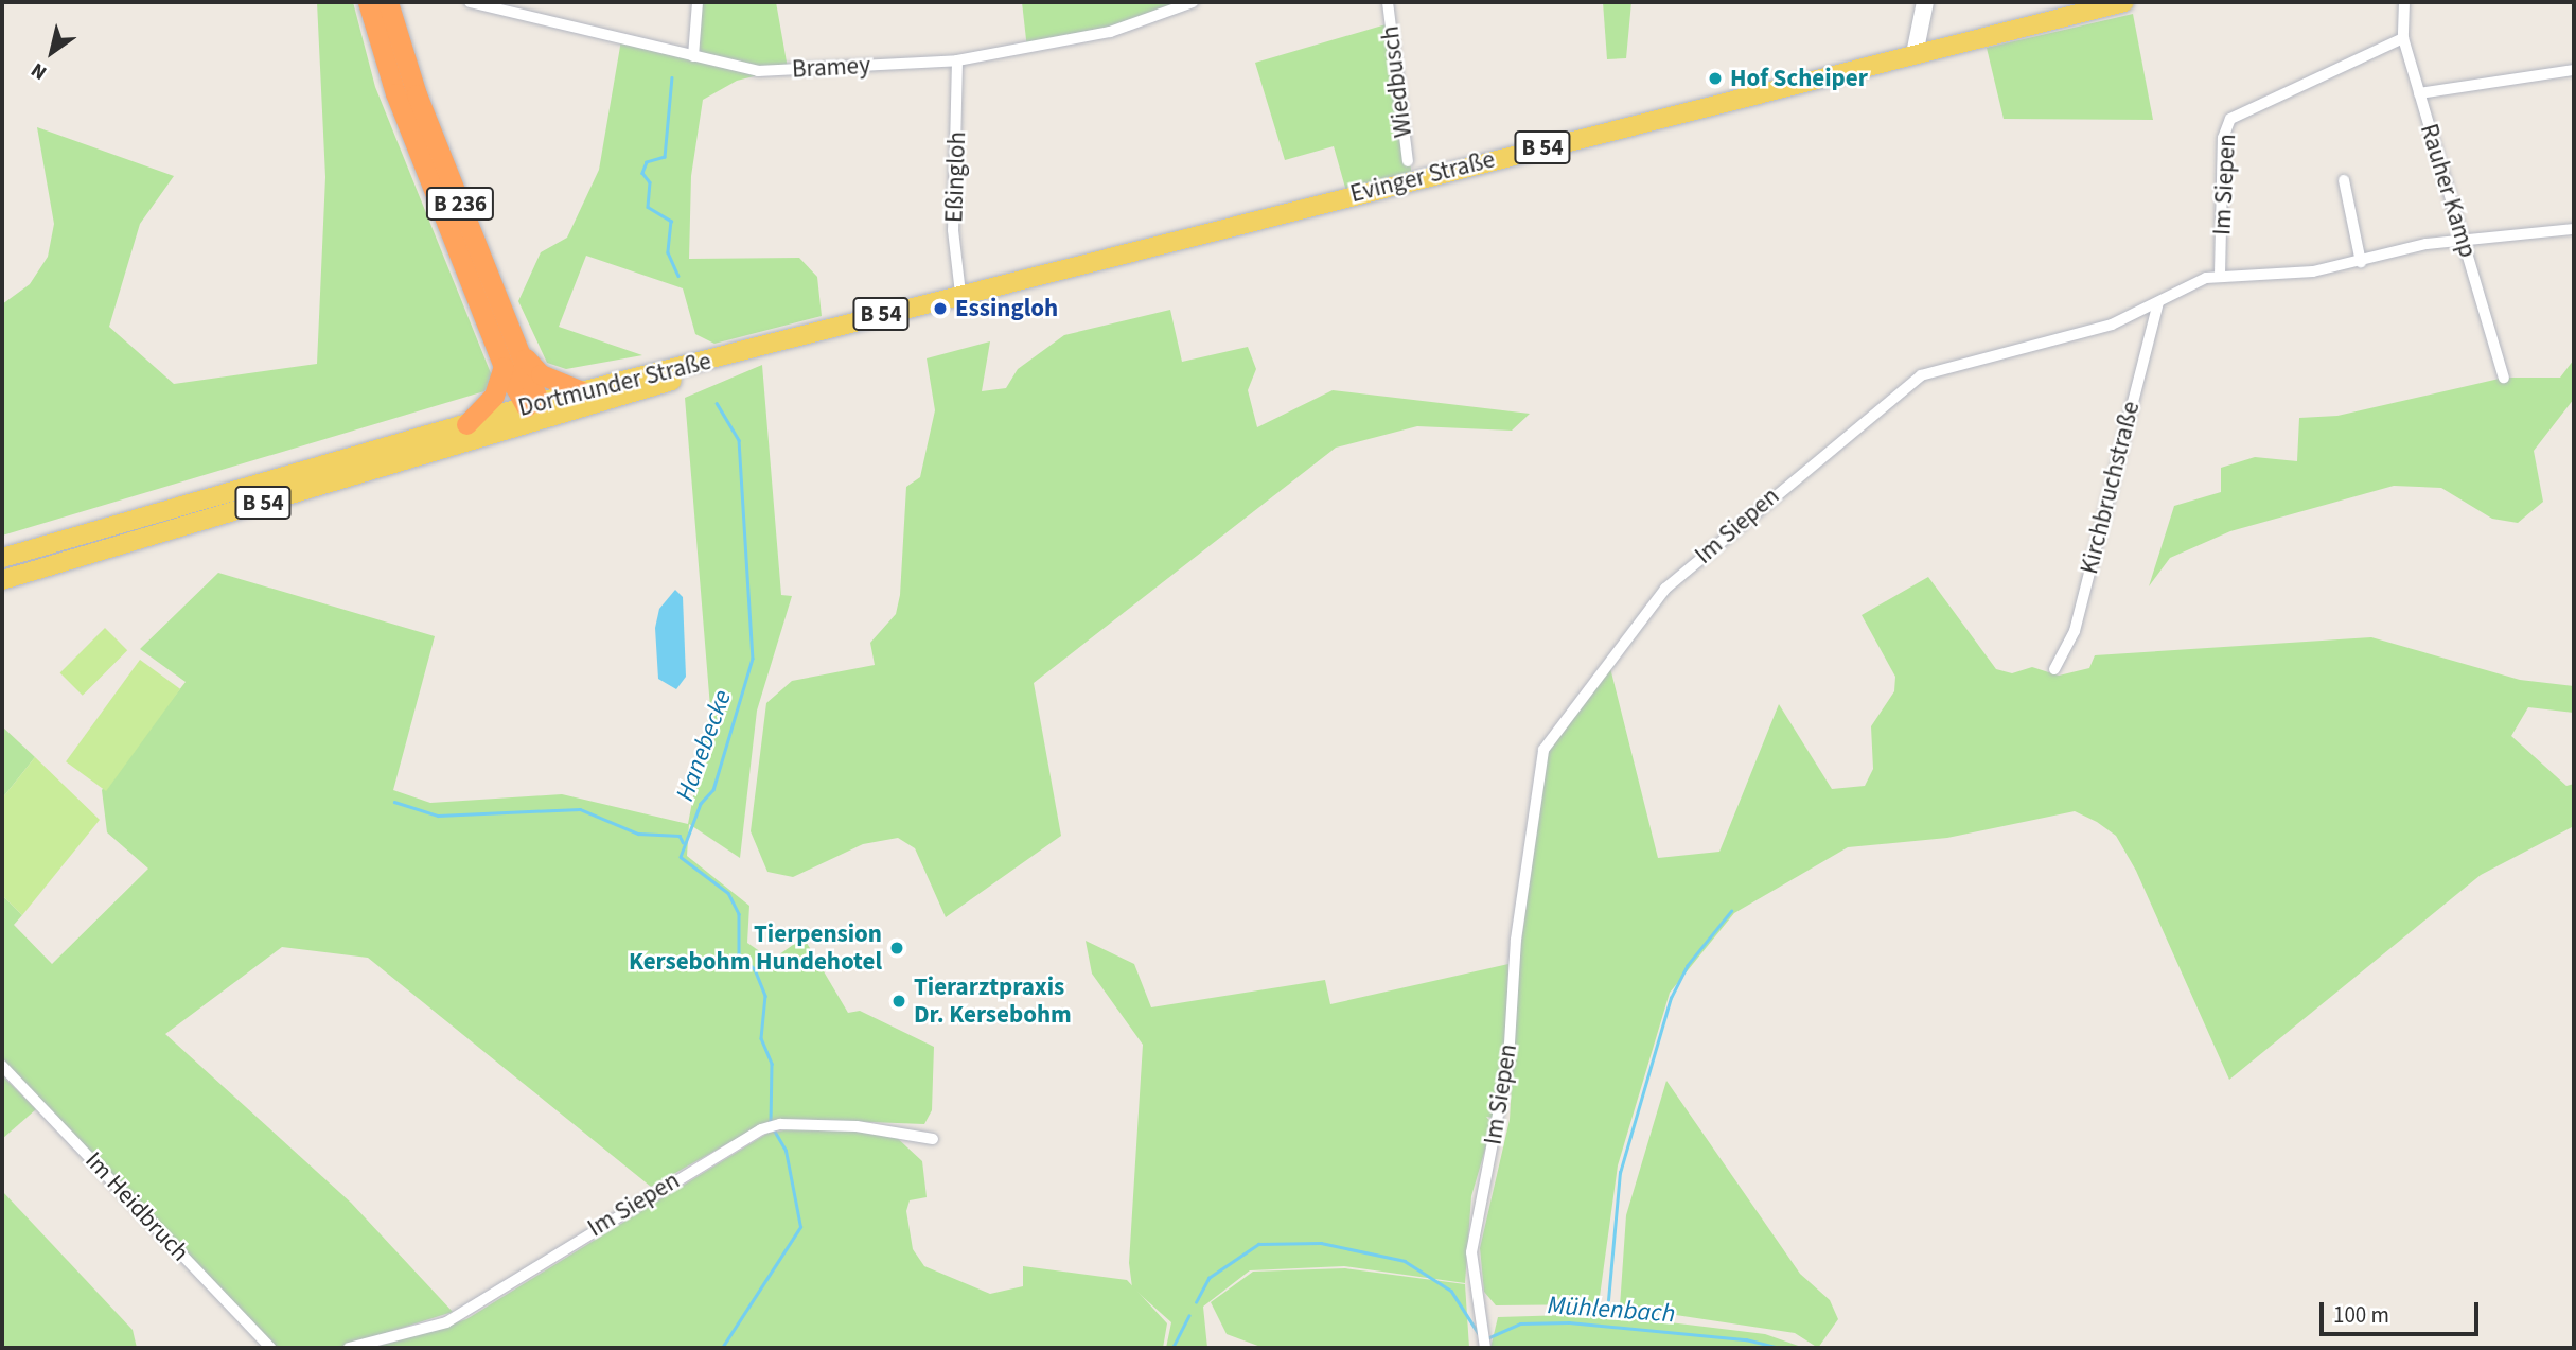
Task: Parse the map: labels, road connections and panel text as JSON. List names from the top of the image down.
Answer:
{
  "streets": {
    "highway": ["B 236"],
    "main road": ["B 54", "Evinger Straße", "Dortmunder Straße"],
    "street": [
      "Bramey",
      "Wiedbusch",
      "Eßingloh",
      "Im Siepen",
      "Rauher Kamp",
      "Kirchbruchstraße",
      "Im Heidbruch"
    ]
  },
  "crossings": [
    ["Bramey", "Eßingloh"],
    ["Eßingloh", "Evinger Straße"],
    ["Evinger Straße", "Dortmunder Straße"],
    ["Im Siepen", "Rauher Kamp"],
    ["Im Siepen", "Kirchbruchstraße"],
    ["B 236", "Dortmunder Straße"]
  ],
  "water": ["Hanebecke", "Mühlenbach"],
  "places": [
    "Hof Scheiper",
    "Essingloh",
    "Tierpension Kersebohm Hundehotel",
    "Tierarztpraxis Dr. Kersebohm"
  ],
  "scale_bar": "100 m",
  "north": "bottom left"
}
